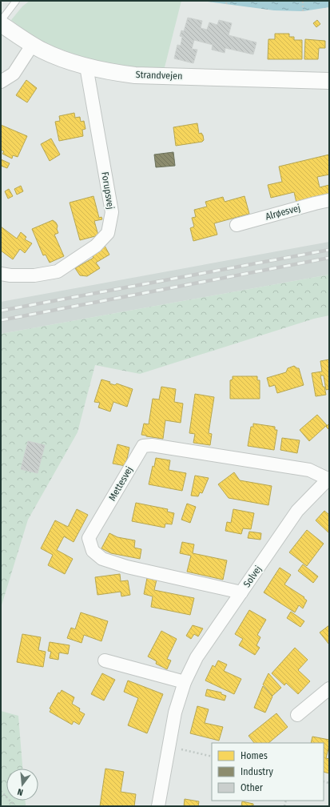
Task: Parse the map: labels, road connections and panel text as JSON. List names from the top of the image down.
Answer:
{
  "streets": {
    "street": [
      "Strandvejen",
      "Forupsvej",
      "Alrøesvej",
      "Mettesvej",
      "Solvej"
    ]
  },
  "crossings": [
    ["Strandvejen", "Forupsvej"],
    ["Mettesvej", "Solvej"]
  ],
  "legend": ["Homes", "Industry", "Other"],
  "north": "bottom"
}
